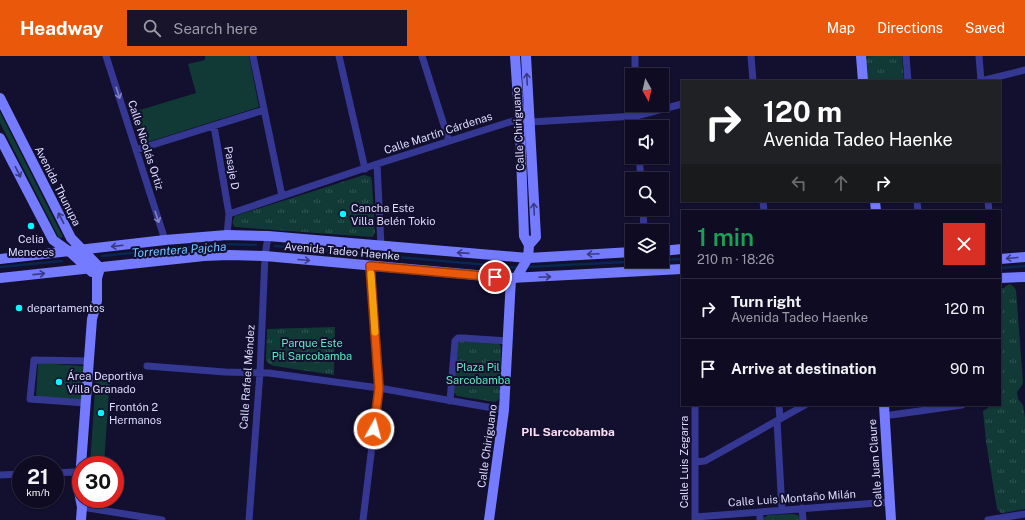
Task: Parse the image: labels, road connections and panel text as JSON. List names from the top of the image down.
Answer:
{
  "streets": {
    "main road": [
      "Calle Chiriguano",
      "Avenida Thunupa",
      "Avenida Tadeo Haenke",
      "Calle Juan Claure"
    ],
    "street": [
      "Calle Martín Cárdenas",
      "Calle Nicolás Ortiz",
      "Pasaje D",
      "Calle Rafael Méndez",
      "Calle Luis Zegarra",
      "Calle Luis Montaño Milán"
    ]
  },
  "crossings": [
    ["Calle Chiriguano", "Calle Martín Cárdenas"],
    ["Calle Chiriguano", "Avenida Tadeo Haenke"],
    ["Calle Martín Cárdenas", "Pasaje D"],
    ["Calle Nicolás Ortiz", "Avenida Tadeo Haenke"],
    ["Avenida Thunupa", "Avenida Tadeo Haenke"],
    ["Avenida Tadeo Haenke", "Calle Rafael Méndez"],
    ["Calle Luis Zegarra", "Calle Luis Montaño Milán"],
    ["Calle Juan Claure", "Calle Luis Montaño Milán"]
  ],
  "one_way": ["Calle Nicolás Ortiz"],
  "districts": ["PIL Sarcobamba"],
  "water": ["Torrentera Pajcha"],
  "parks": ["Parque Este Pil Sarcobamba", "Plaza Pil Sarcobamba"],
  "places": [
    "Cancha Este Villa Belén Tokio",
    "Celia Meneces",
    "departamentos",
    "Área Deportiva Villa Granado",
    "Frontón 2 Hermanos"
  ],
  "north": "bottom",
  "page": {
    "header": "Headway",
    "search": "Search here",
    "nav": ["Map", "Directions", "Saved"],
    "turn": ["120 m", "Avenida Tadeo Haenke"],
    "heading": ["1 min", "210 m · 18:26"],
    "list": [
      {
        "name": "Turn right",
        "note": "Avenida Tadeo Haenke",
        "value": "120 m"
      },
      {
        "name": "Arrive at destination",
        "value": "90 m"
      }
    ],
    "speed": "21 km/h",
    "limit": "30"
  }
}
